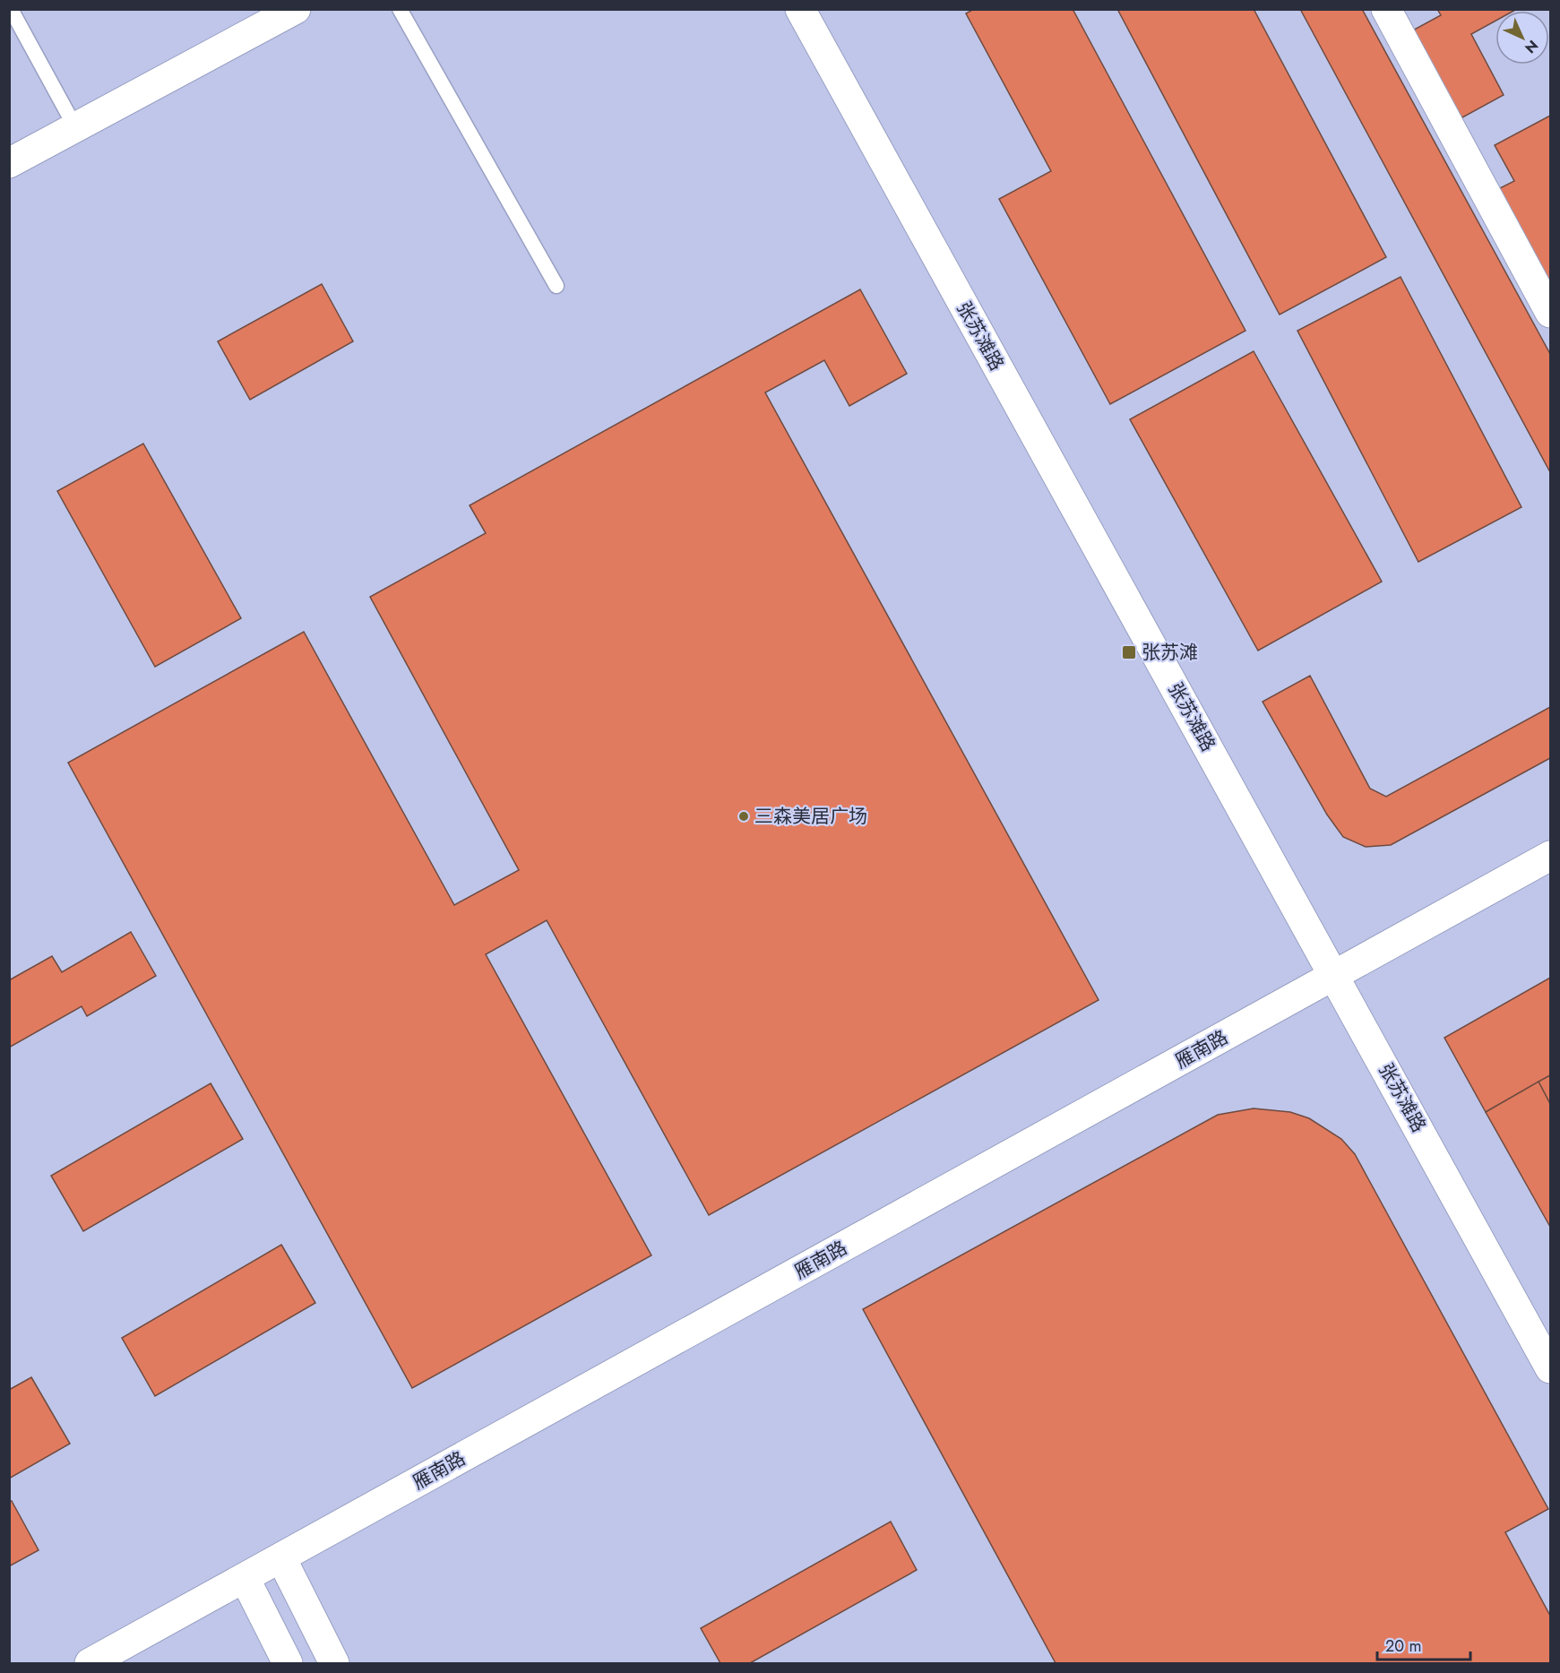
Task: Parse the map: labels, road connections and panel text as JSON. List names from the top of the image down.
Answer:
{
  "streets": {
    "main road": ["张苏滩路", "雁南路"]
  },
  "crossings": [
    ["张苏滩路", "雁南路"]
  ],
  "places": {
    "transit": ["张苏滩"],
    "other": ["三森美居广场"]
  },
  "scale_bar": "20 m",
  "north": "bottom right"
}
